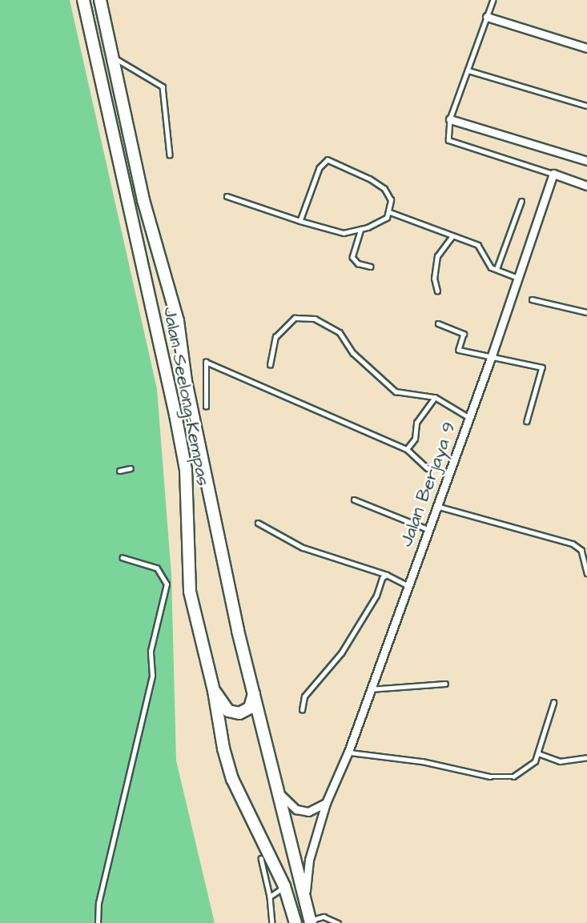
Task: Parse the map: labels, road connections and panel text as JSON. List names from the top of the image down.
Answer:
{
  "streets": {
    "main road": ["Jalan Seelong–Kempas"],
    "street": ["Jalan Berjaya 9"]
  },
  "crossings": [
    ["Jalan Seelong–Kempas", "Jalan Berjaya 9"]
  ]
}
